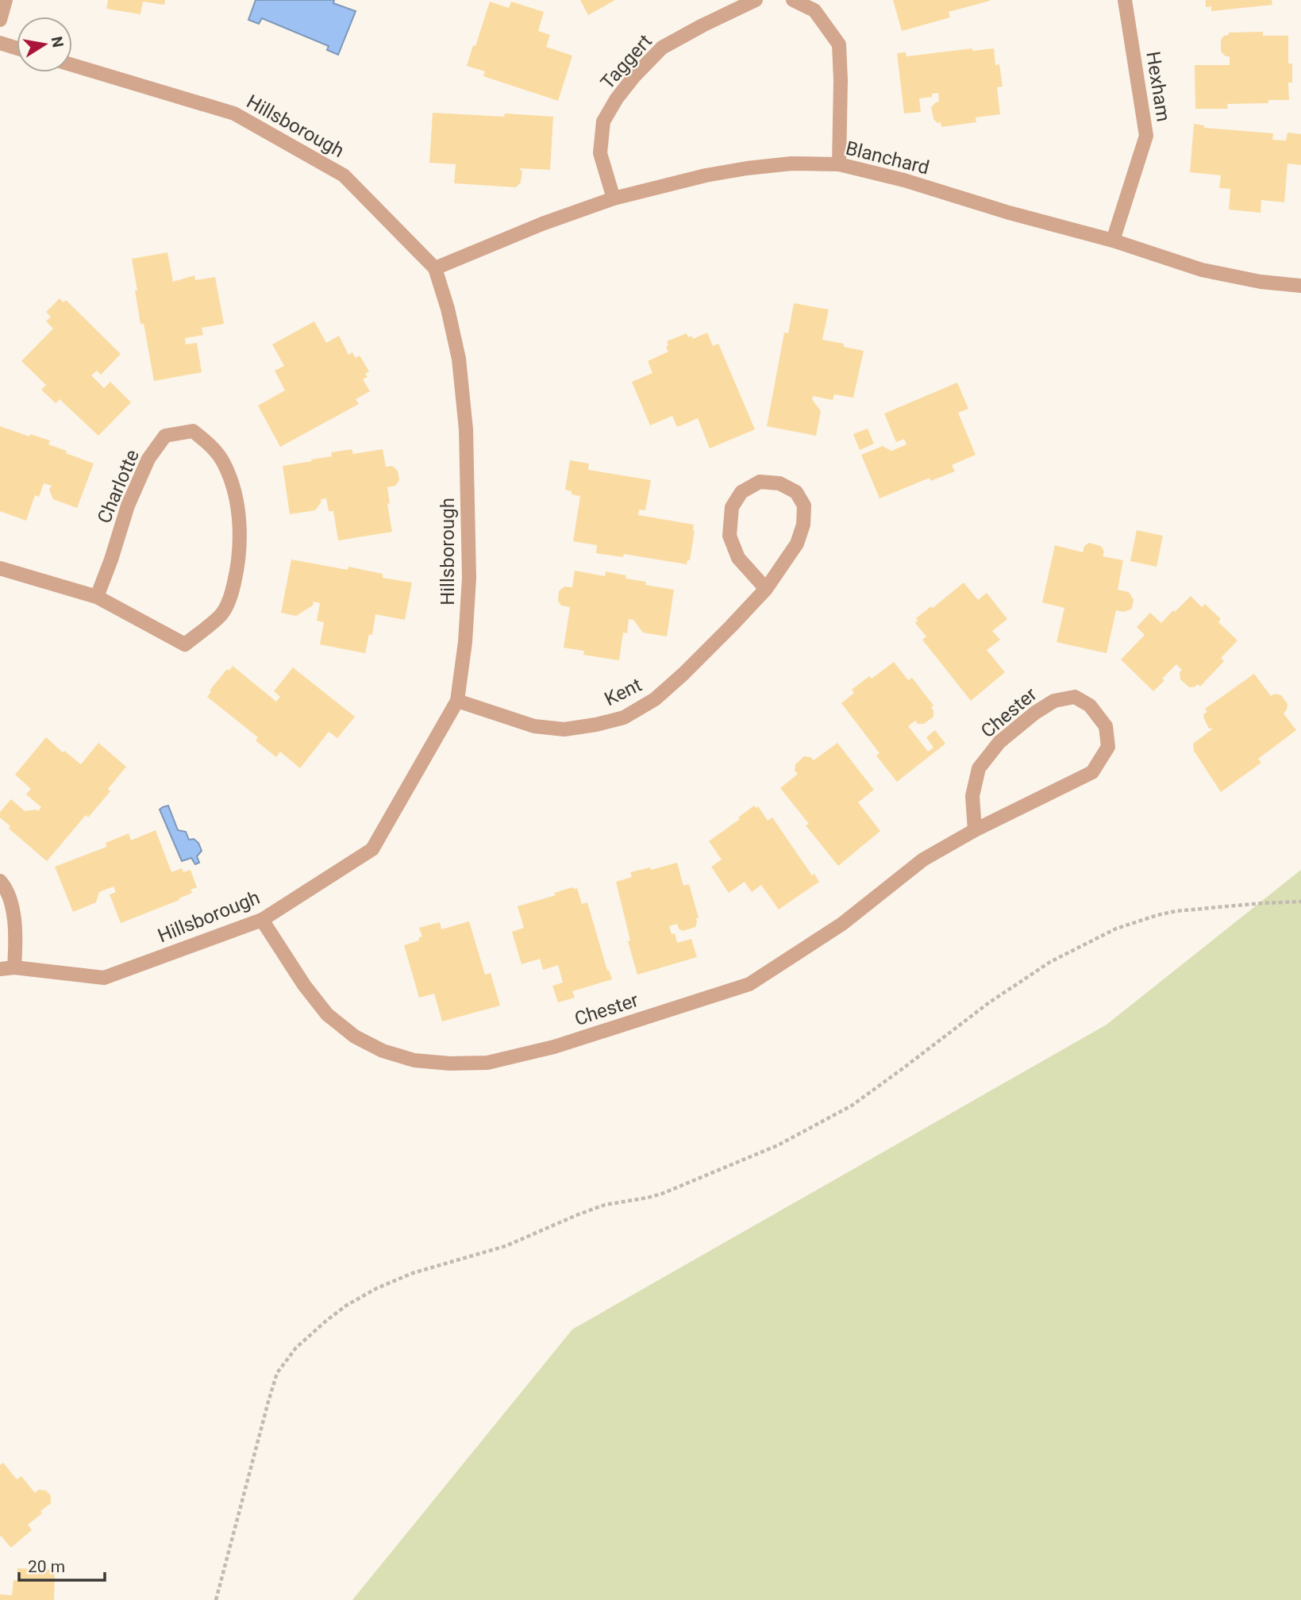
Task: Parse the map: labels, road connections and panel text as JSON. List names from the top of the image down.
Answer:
{
  "streets": {
    "street": [
      "Taggert",
      "Hexham",
      "Hillsborough",
      "Blanchard",
      "Charlotte",
      "Kent",
      "Chester"
    ]
  },
  "crossings": [
    ["Taggert", "Blanchard"],
    ["Hexham", "Blanchard"],
    ["Hillsborough", "Blanchard"],
    ["Hillsborough", "Kent"],
    ["Hillsborough", "Chester"]
  ],
  "scale_bar": "20 m",
  "north": "right"
}
